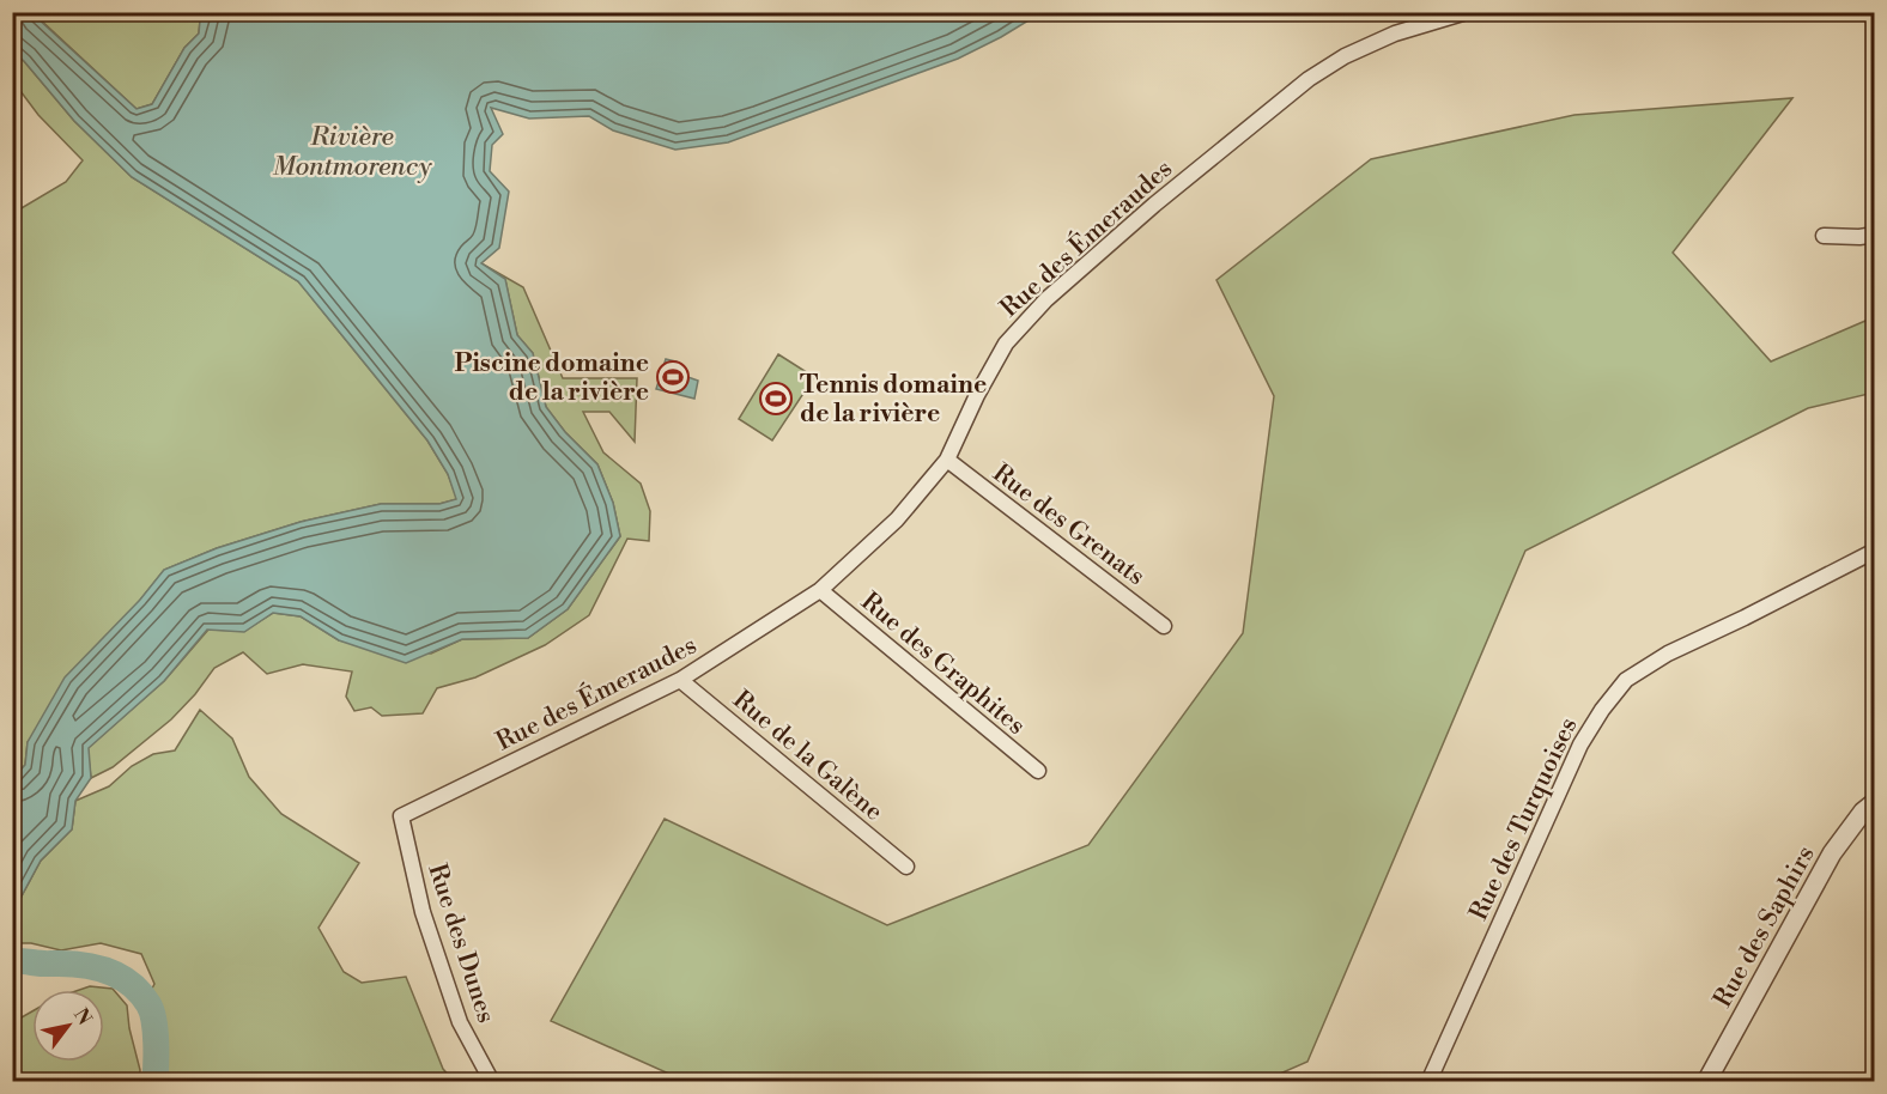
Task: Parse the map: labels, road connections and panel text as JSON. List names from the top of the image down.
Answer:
{
  "streets": {
    "street": [
      "Rue des Émeraudes",
      "Rue des Grenats",
      "Rue des Graphites",
      "Rue de la Galène",
      "Rue des Turquoises",
      "Rue des Saphirs",
      "Rue des Dunes"
    ]
  },
  "crossings": [
    ["Rue des Émeraudes", "Rue des Grenats"],
    ["Rue des Émeraudes", "Rue des Graphites"],
    ["Rue des Émeraudes", "Rue de la Galène"],
    ["Rue des Émeraudes", "Rue des Dunes"]
  ],
  "water": ["Rivière Montmorency"],
  "places": {
    "sports": ["Piscine domaine de la rivière", "Tennis domaine de la rivière"]
  },
  "north": "top right"
}
